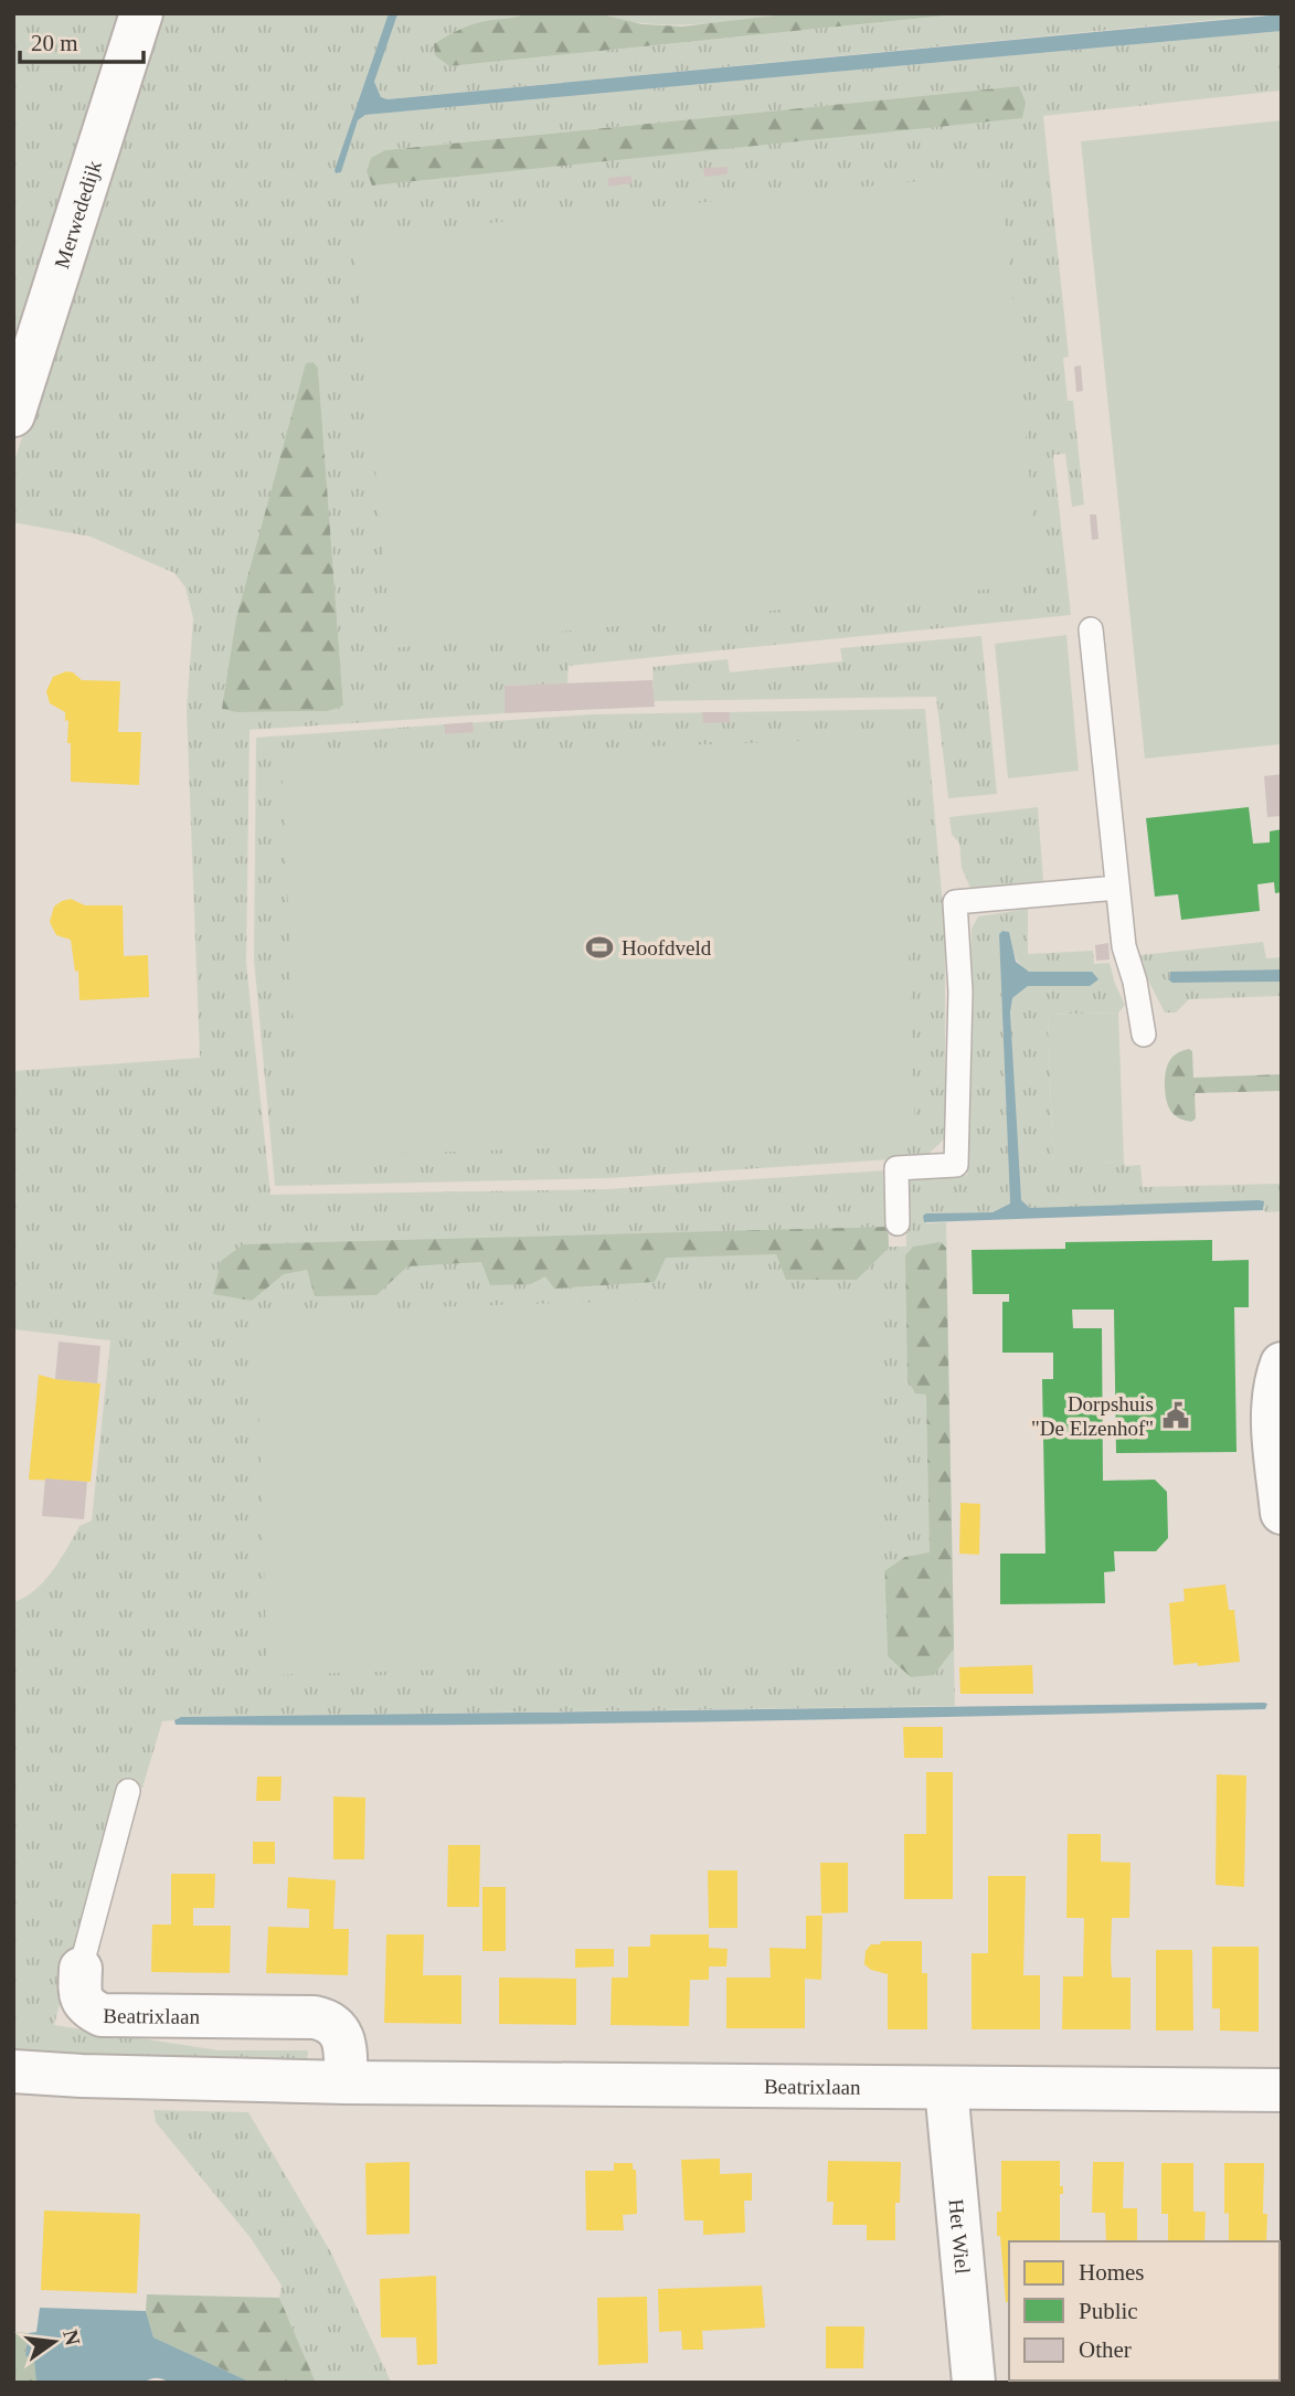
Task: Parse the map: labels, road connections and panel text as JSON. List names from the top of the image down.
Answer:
{
  "streets": {
    "street": ["Merwededijk", "Beatrixlaan", "Het Wiel"]
  },
  "crossings": [
    ["Beatrixlaan", "Het Wiel"]
  ],
  "places": {
    "sports": ["Hoofdveld"],
    "public building": ["Dorpshuis \"De Elzenhof\""]
  },
  "legend": ["Homes", "Public", "Other"],
  "scale_bar": "20 m",
  "north": "right"
}
